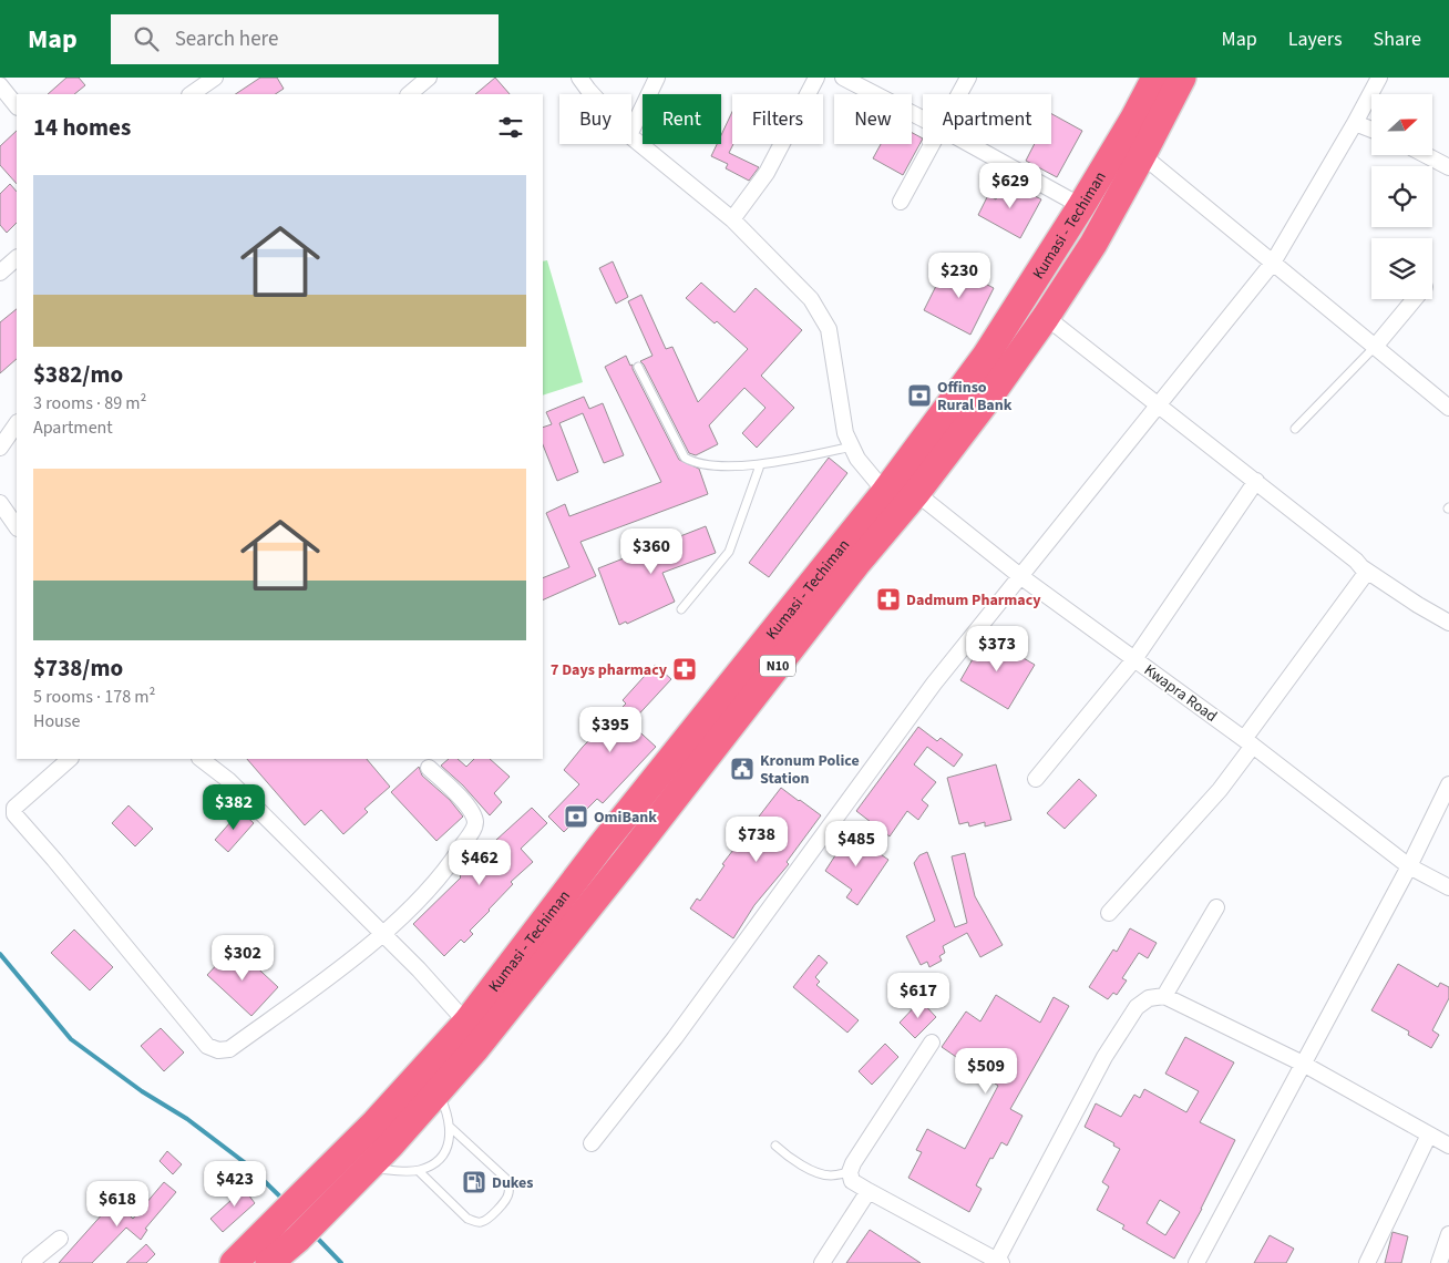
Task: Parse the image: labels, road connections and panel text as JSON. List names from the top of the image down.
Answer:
{
  "streets": {
    "highway": ["Kumasi - Techiman", "N10"],
    "street": ["Kwapra Road"]
  },
  "crossings": [
    ["Kumasi - Techiman", "N10"],
    ["N10", "Kwapra Road"]
  ],
  "places": {
    "bank": ["Offinso Rural Bank", "OmiBank"],
    "pharmacy": ["Dadmum Pharmacy", "7 Days pharmacy"],
    "public building": ["Kronum Police Station"],
    "fuel station": ["Dukes"]
  },
  "north": "right",
  "page": {
    "header": "Map",
    "search": "Search here",
    "nav": ["Map", "Layers", "Share"],
    "chip": [
      "Buy",
      "Rent",
      "Filters",
      "New",
      "Apartment"
    ],
    "heading": "14 homes",
    "list": [
      {
        "name": "$382/mo",
        "note": "3 rooms · 89 m² · Apartment"
      },
      {
        "name": "$738/mo",
        "note": "5 rooms · 178 m² · House"
      }
    ],
    "price": [
      "$629",
      "$230",
      "$360",
      "$373",
      "$395",
      "$382",
      "$738",
      "$485",
      "$462",
      "$302",
      "$617",
      "$509",
      "$423",
      "$618"
    ]
  }
}
